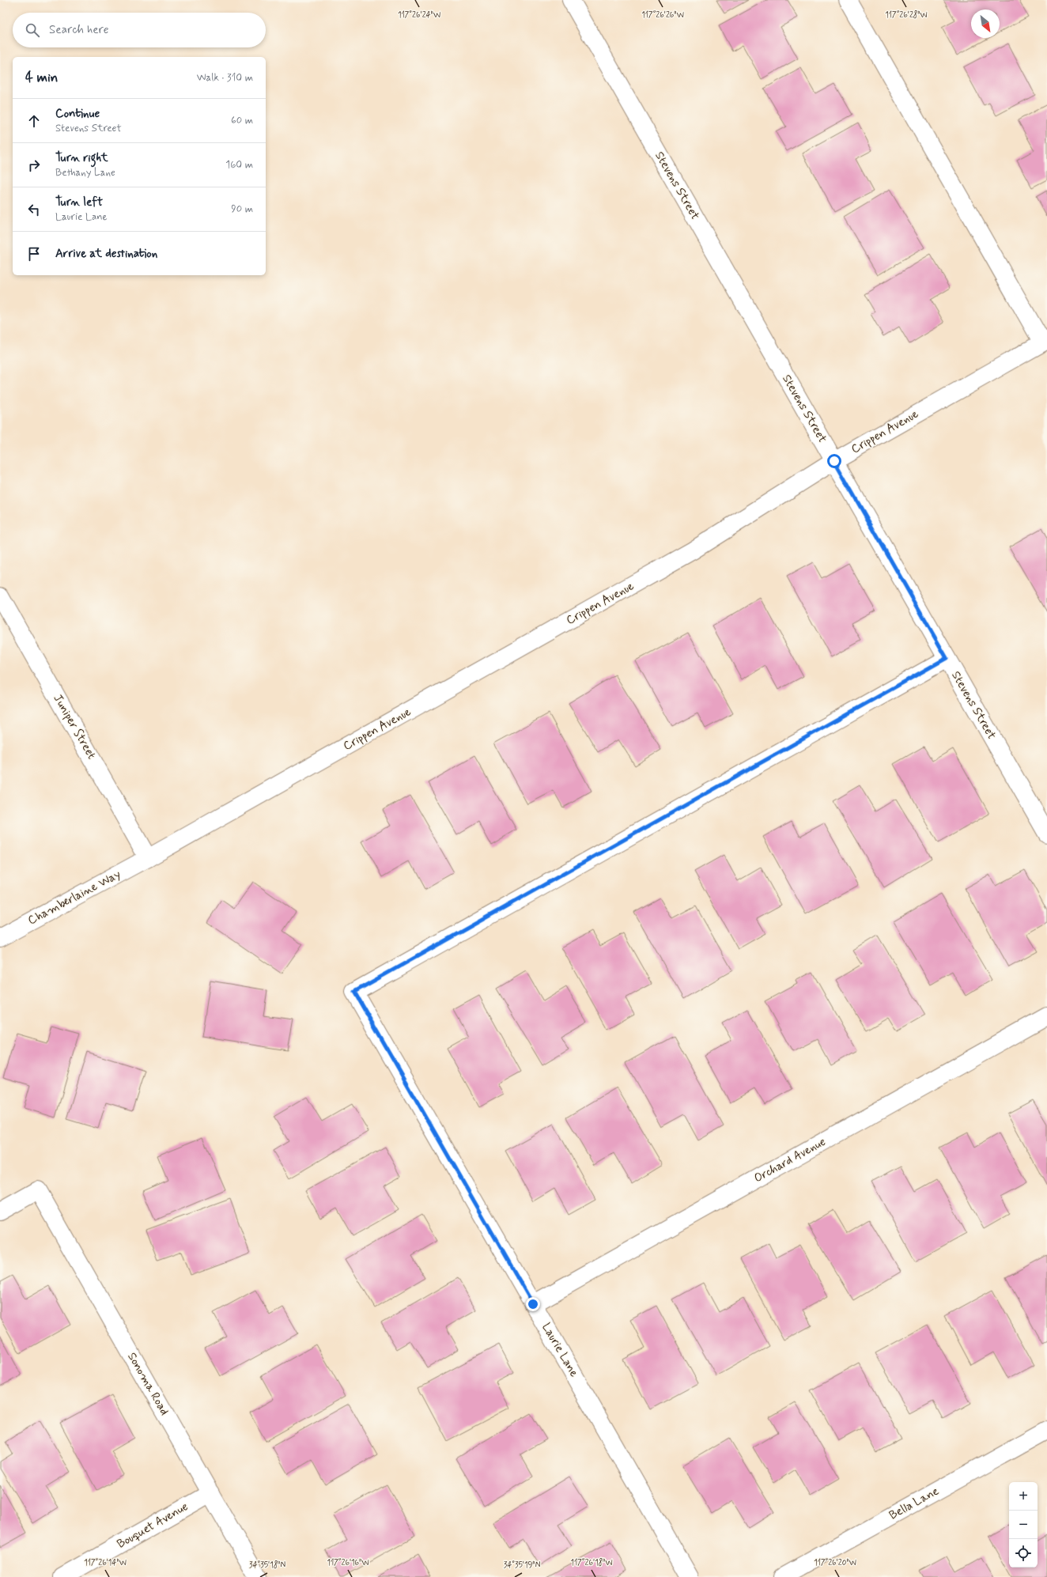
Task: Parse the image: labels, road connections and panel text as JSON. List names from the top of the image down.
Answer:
{
  "streets": {
    "street": [
      "Stevens Street",
      "Crippen Avenue",
      "Juniper Street",
      "Chamberlaine Way",
      "Orchard Avenue",
      "Laurie Lane",
      "Sonoma Road",
      "Bella Lane",
      "Bouquet Avenue"
    ]
  },
  "crossings": [
    ["Stevens Street", "Crippen Avenue"],
    ["Stevens Street", "Laurie Lane"],
    ["Crippen Avenue", "Juniper Street"],
    ["Crippen Avenue", "Chamberlaine Way"],
    ["Juniper Street", "Chamberlaine Way"],
    ["Orchard Avenue", "Laurie Lane"],
    ["Sonoma Road", "Bouquet Avenue"]
  ],
  "north": "bottom right",
  "page": {
    "search": "Search here",
    "heading": ["4 min", "Walk · 310 m"],
    "list": [
      ["Continue", "Stevens Street", "60 m"],
      ["Turn right", "Bethany Lane", "160 m"],
      ["Turn left", "Laurie Lane", "90 m"],
      "Arrive at destination"
    ],
    "map_buttons": ["+", "−"]
  },
  "coordinates": [
    "117°26'24\"W",
    "117°26'26\"W",
    "117°26'28\"W",
    "117°26'14\"W",
    "117°26'16\"W",
    "117°26'18\"W",
    "117°26'20\"W",
    "34°35'18\"N",
    "34°35'19\"N"
  ]
}
